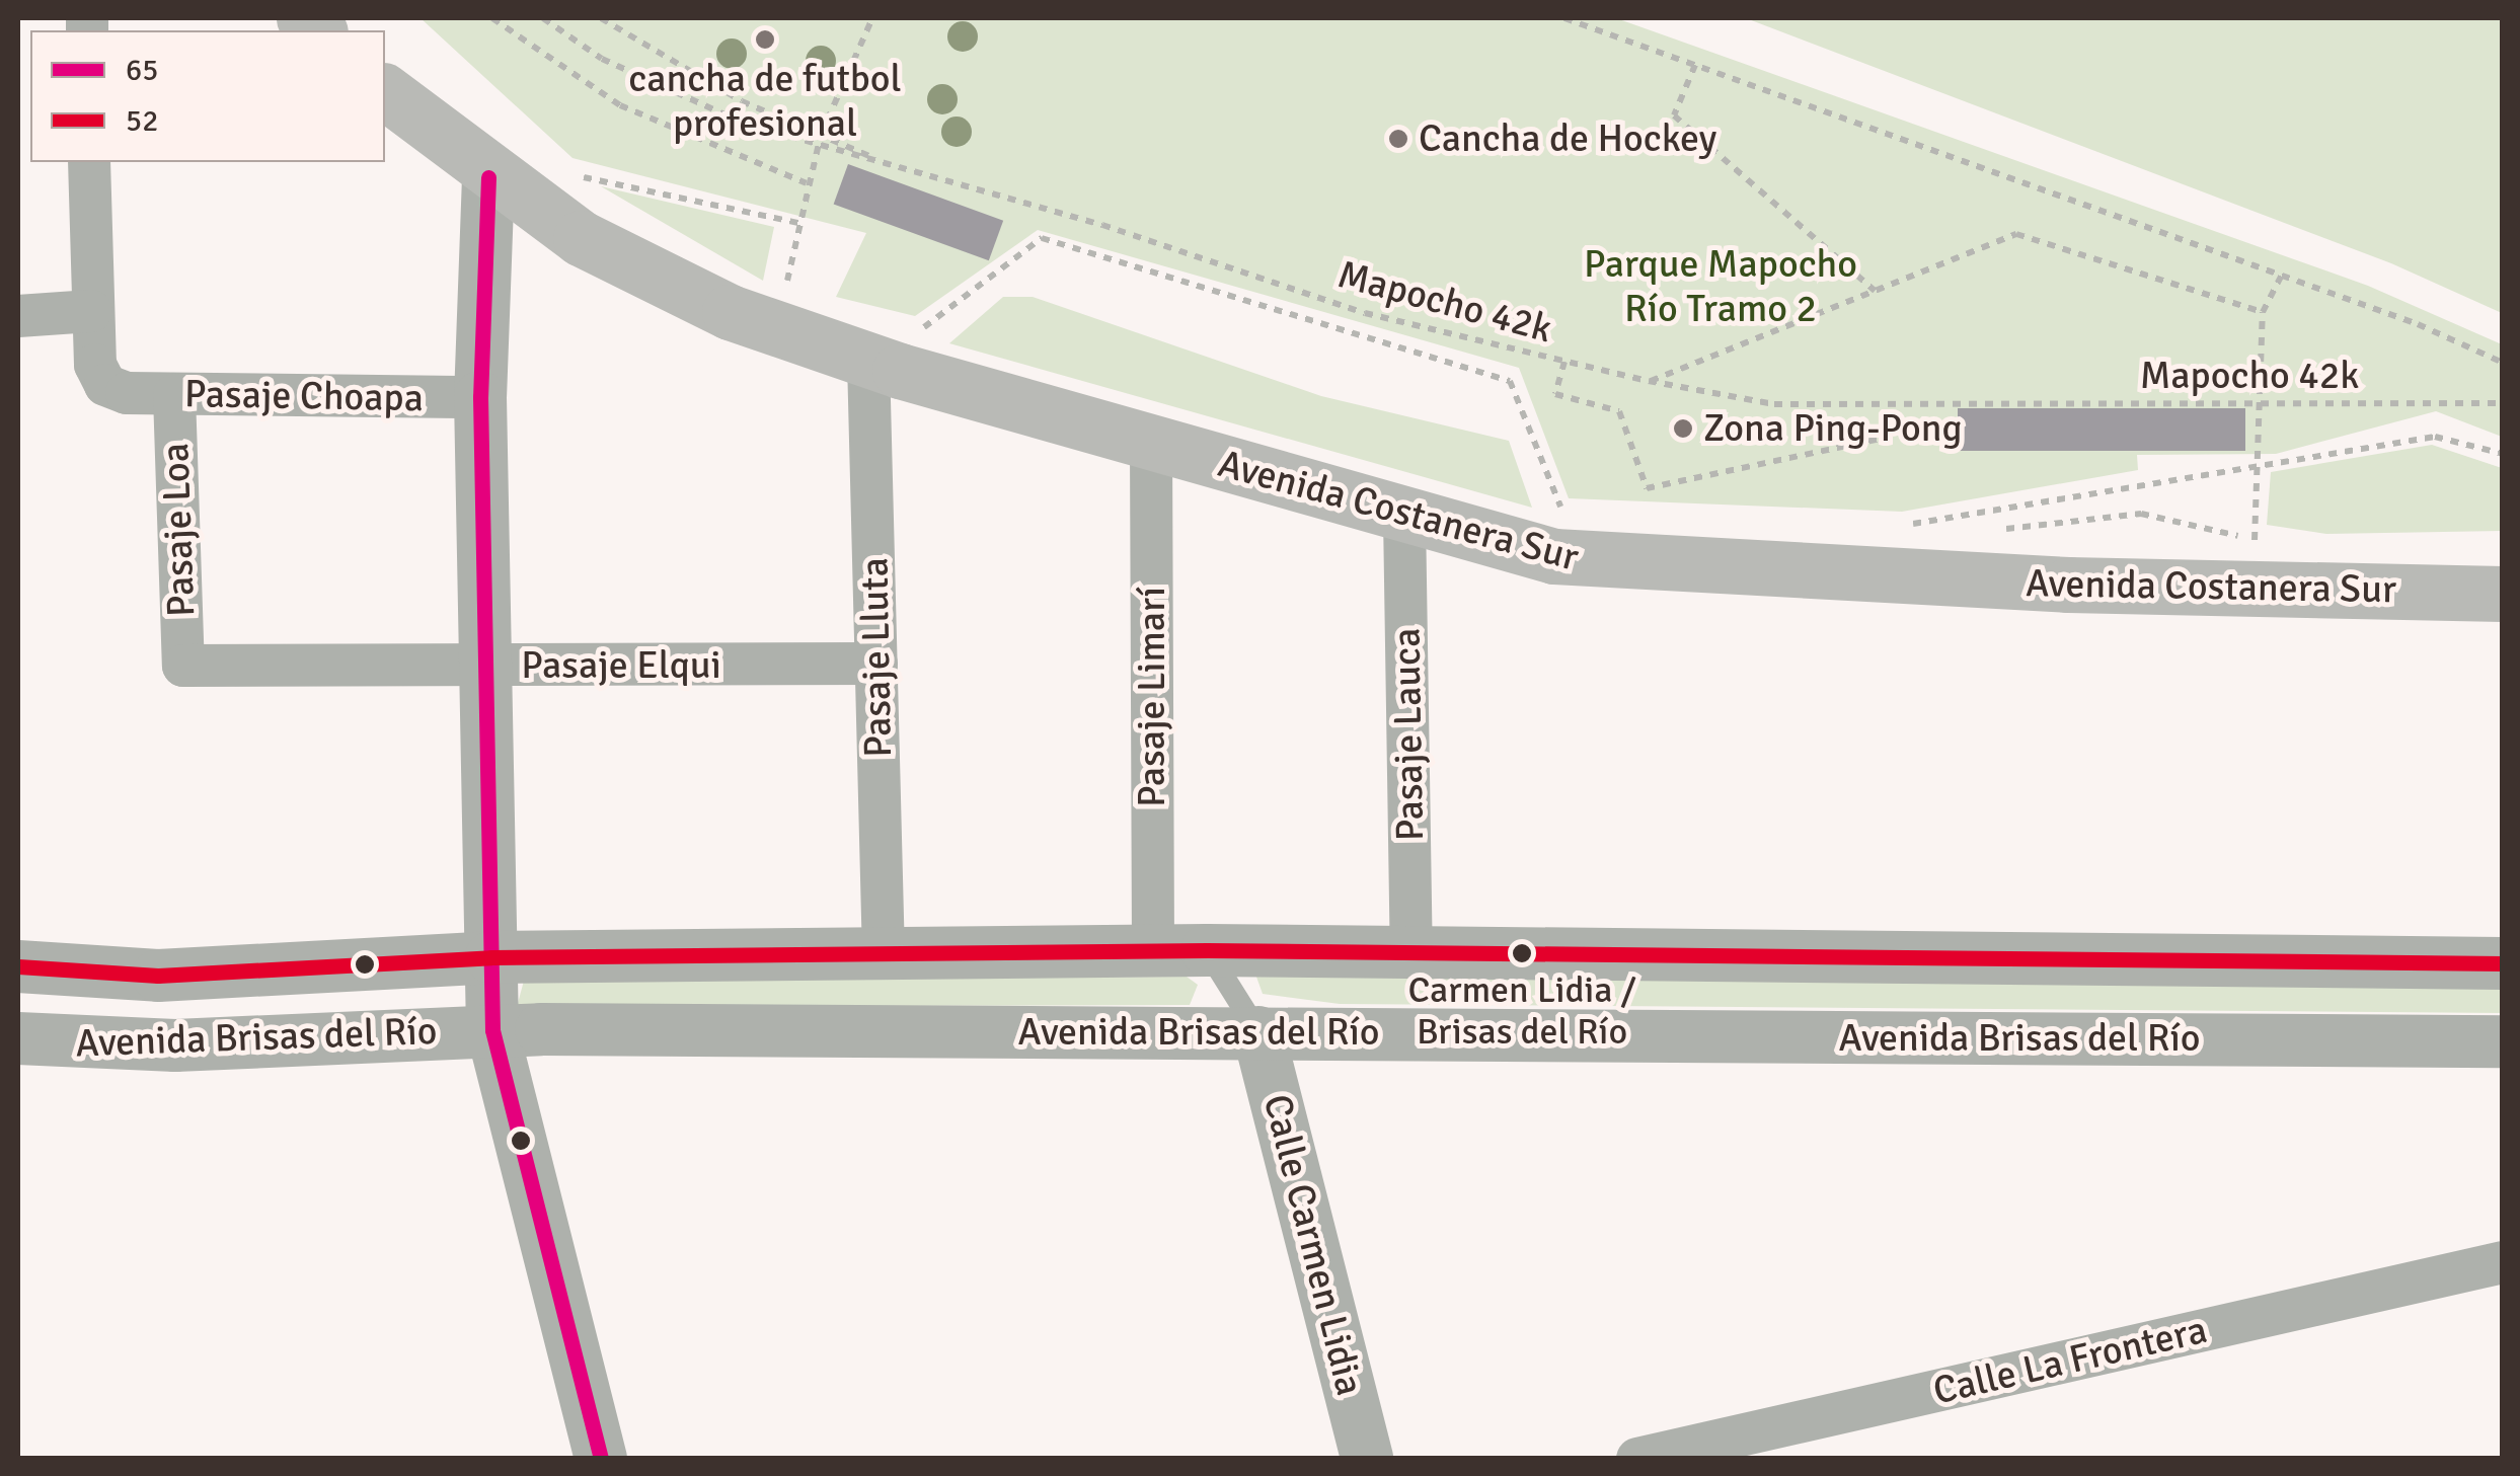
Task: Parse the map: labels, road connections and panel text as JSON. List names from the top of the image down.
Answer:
{
  "streets": {
    "main road": ["Avenida Costanera Sur"],
    "street": [
      "Pasaje Choapa",
      "Pasaje Loa",
      "Pasaje Lluta",
      "Pasaje Elqui",
      "Pasaje Limarí",
      "Pasaje Lauca",
      "Avenida Brisas del Río",
      "Calle Carmen Lidia",
      "Calle La Frontera"
    ],
    "path": ["Mapocho 42k"]
  },
  "crossings": [
    ["Pasaje Choapa", "Pasaje Loa"],
    ["Avenida Costanera Sur", "Pasaje Lluta"],
    ["Avenida Costanera Sur", "Pasaje Limarí"],
    ["Avenida Costanera Sur", "Pasaje Lauca"],
    ["Pasaje Loa", "Pasaje Elqui"],
    ["Pasaje Lluta", "Pasaje Elqui"],
    ["Pasaje Lluta", "Avenida Brisas del Río"],
    ["Pasaje Limarí", "Avenida Brisas del Río"],
    ["Pasaje Lauca", "Avenida Brisas del Río"],
    ["Avenida Brisas del Río", "Calle Carmen Lidia"]
  ],
  "parks": ["Parque Mapocho Río Tramo 2"],
  "places": [
    "cancha de futbol profesional",
    "Cancha de Hockey",
    "Zona Ping-Pong",
    "Carmen Lidia / Brisas del Río"
  ],
  "lines": ["transit line 65", "transit line 52"],
  "legend": ["65", "52"]
}
